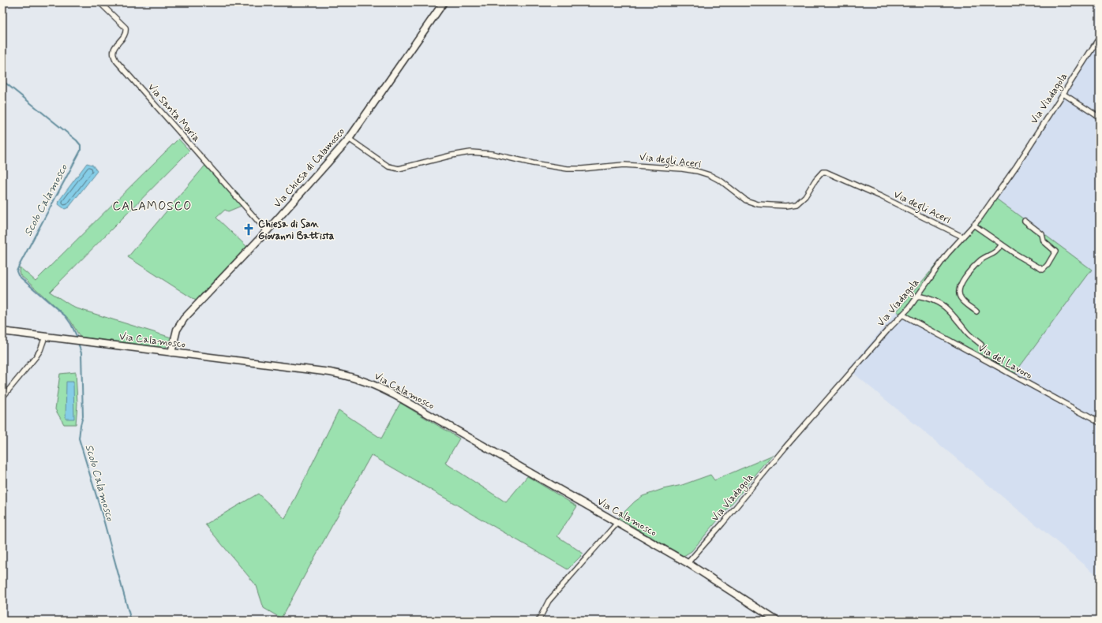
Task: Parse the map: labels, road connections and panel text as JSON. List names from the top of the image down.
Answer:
{
  "streets": {
    "street": [
      "Via Viadagola",
      "Via Santa Maria",
      "Via degli Aceri",
      "Via Chiesa di Calamosco",
      "Via Calamosco",
      "Via del Lavoro"
    ]
  },
  "crossings": [
    ["Via Viadagola", "Via degli Aceri"],
    ["Via Viadagola", "Via Calamosco"],
    ["Via Viadagola", "Via del Lavoro"],
    ["Via Santa Maria", "Via Chiesa di Calamosco"],
    ["Via degli Aceri", "Via Chiesa di Calamosco"],
    ["Via Chiesa di Calamosco", "Via Calamosco"]
  ],
  "districts": ["CALAMOSCO"],
  "water": ["Scolo Calamosco"],
  "places": {
    "church": ["Chiesa di San Giovanni Battista"]
  }
}
